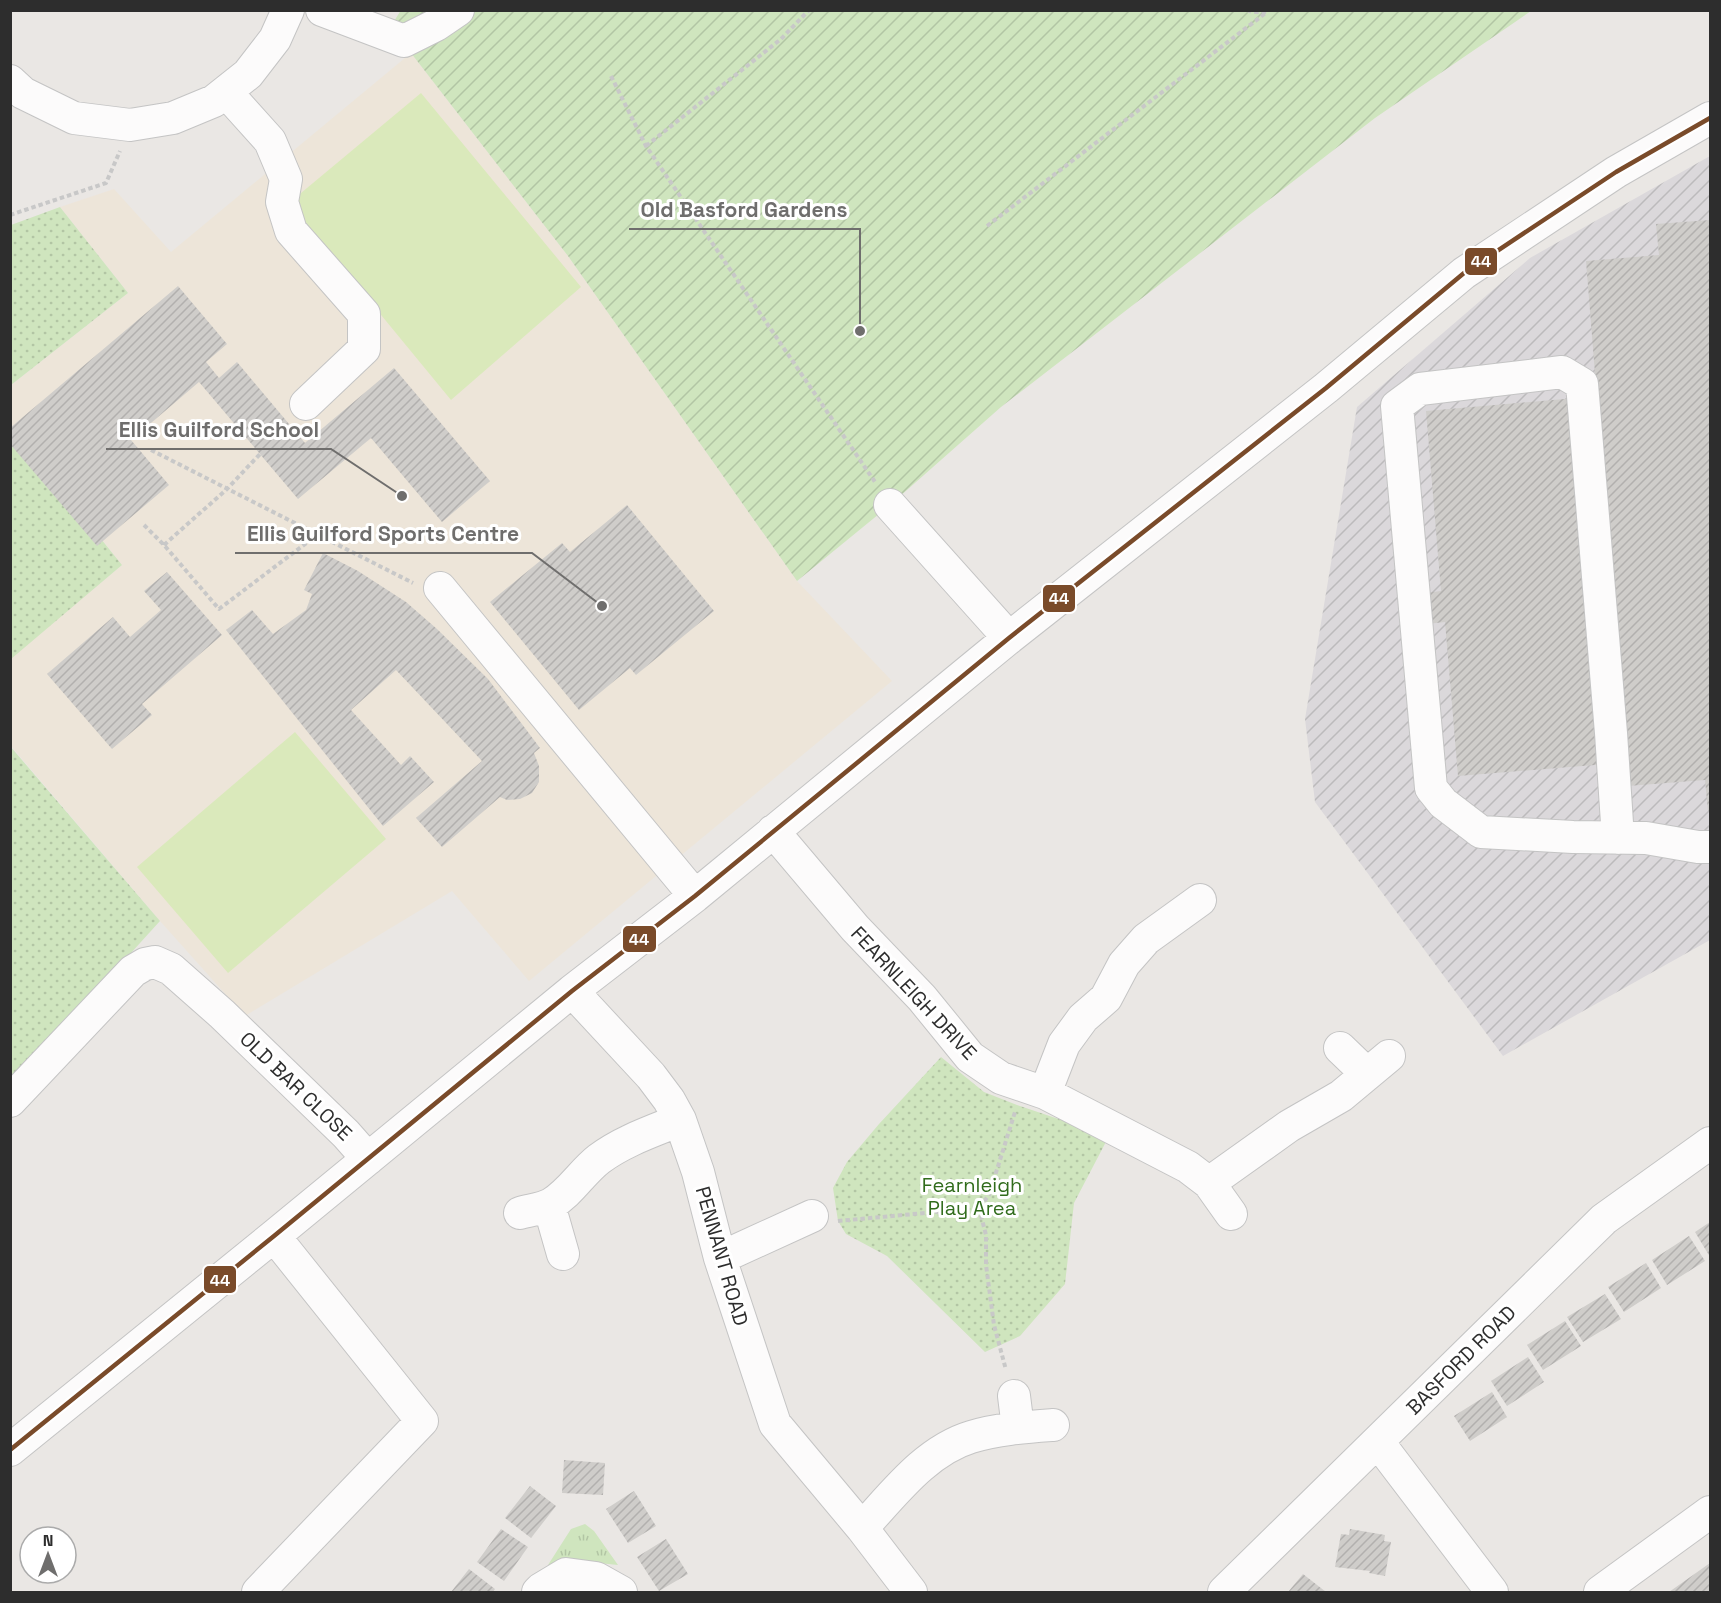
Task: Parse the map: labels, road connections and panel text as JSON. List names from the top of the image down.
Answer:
{
  "streets": {
    "street": [
      "FEARNLEIGH DRIVE",
      "OLD BAR CLOSE",
      "PENNANT ROAD",
      "BASFORD ROAD"
    ]
  },
  "parks": ["Fearnleigh Play Area"],
  "places": ["Old Basford Gardens", "Ellis Guilford School", "Ellis Guilford Sports Centre"],
  "lines": ["transit line 44"],
  "north": "top"
}
